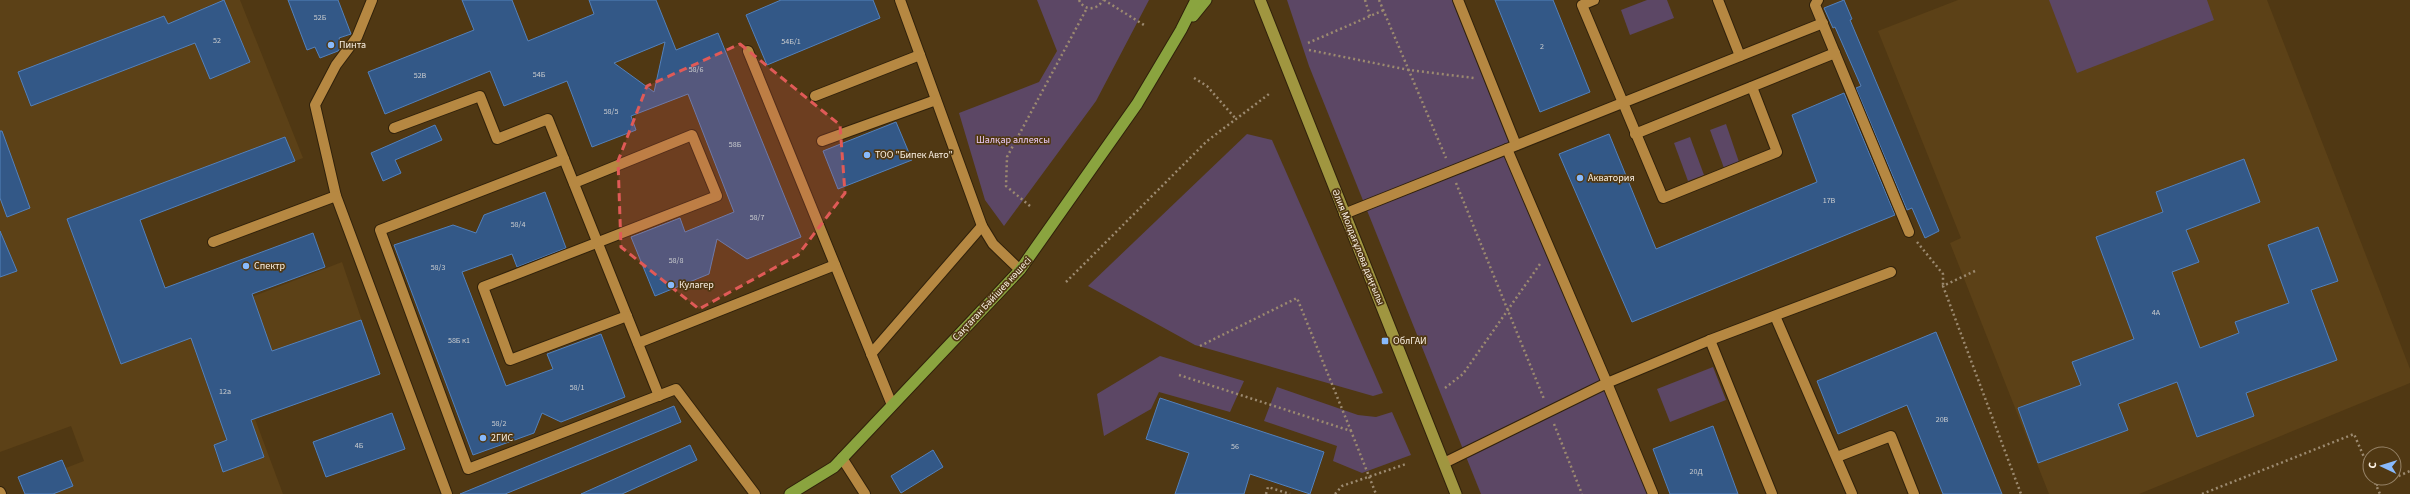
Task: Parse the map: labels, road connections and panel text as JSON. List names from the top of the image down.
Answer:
{
  "streets": {
    "main road": ["Әлия Молдағұлова даңғылы", "Сақтаған Бәйішев көшесі"]
  },
  "parks": ["Шалқар аллеясы"],
  "places": {
    "other": [
      "Пинта",
      "ТОО \"Бипек Авто\"",
      "Акватория",
      "Спектр",
      "Кулагер",
      "2ГИС"
    ],
    "transit": ["ОблГАИ"]
  },
  "house_numbers": [
    "52Б",
    "52",
    "54Б/1",
    "2",
    "58/6",
    "54Б",
    "52В",
    "58/5",
    "58Б",
    "17В",
    "58/7",
    "58/4",
    "58/8",
    "58/3",
    "4А",
    "58Б к1",
    "58/1",
    "12а",
    "20В",
    "58/2",
    "4Б",
    "56",
    "20Д"
  ],
  "north": "left"
}
